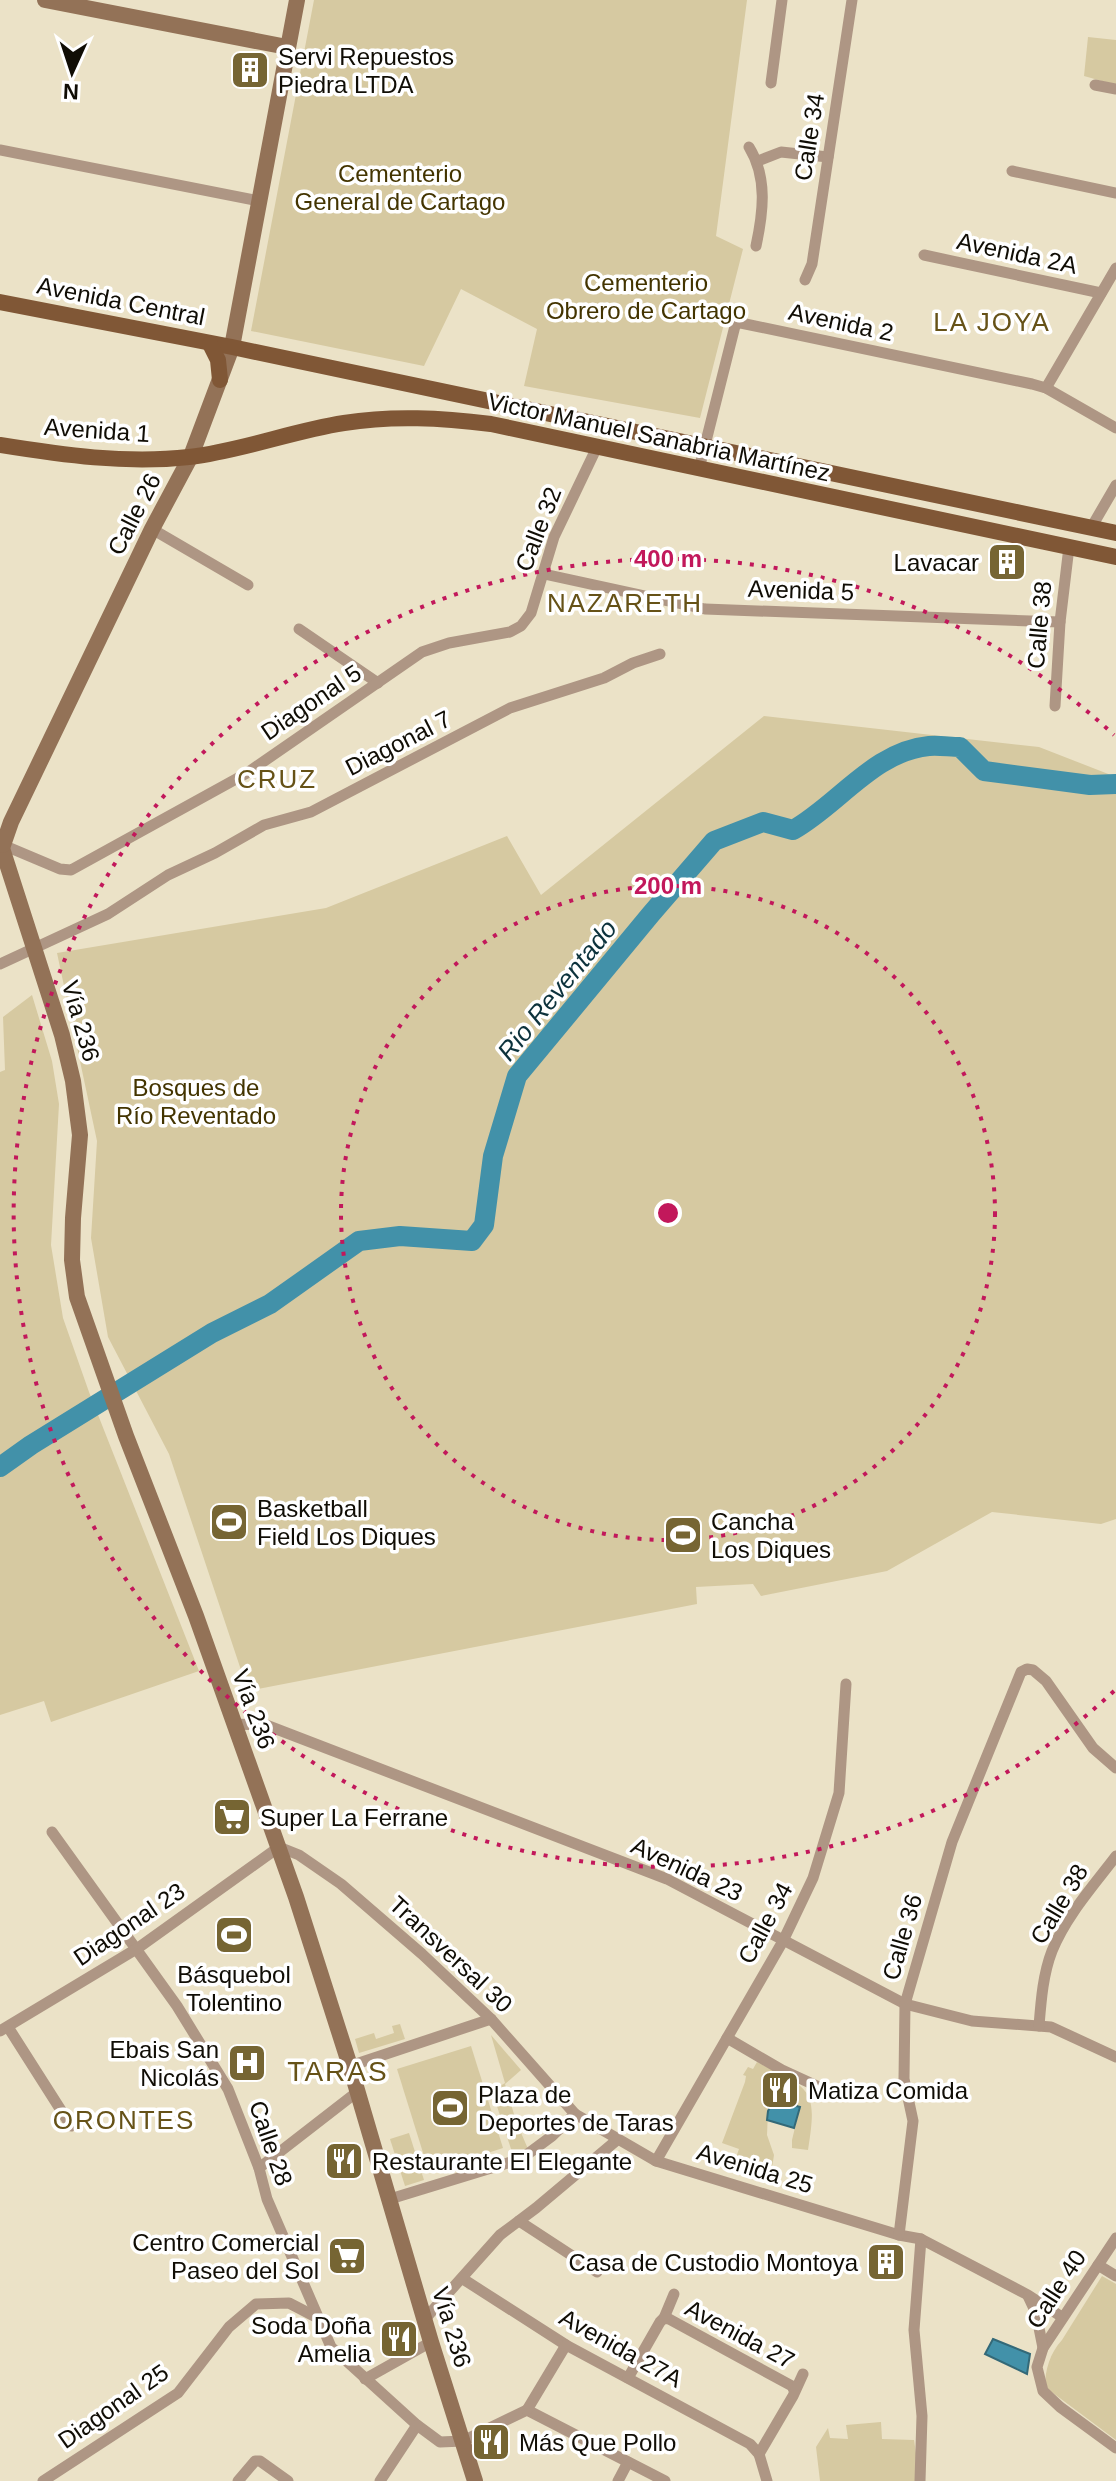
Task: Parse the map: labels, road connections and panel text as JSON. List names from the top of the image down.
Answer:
{
  "streets": {
    "main road": [
      "Avenida Central",
      "Avenida 1",
      "Victor Manuel Sanabria Martínez",
      "Calle 26",
      "Vía 236"
    ],
    "street": [
      "Calle 34",
      "Avenida 2A",
      "Avenida 2",
      "Calle 32",
      "Avenida 5",
      "Calle 38",
      "Diagonal 5",
      "Diagonal 7",
      "Avenida 23",
      "Diagonal 23",
      "Calle 36",
      "Transversal 30",
      "Calle 28",
      "Avenida 25",
      "Calle 40",
      "Avenida 27",
      "Avenida 27A",
      "Diagonal 25"
    ]
  },
  "crossings": [
    ["Calle 34", "Avenida 23"],
    ["Calle 34", "Avenida 25"],
    ["Avenida Central", "Victor Manuel Sanabria Martínez"],
    ["Avenida Central", "Calle 26"],
    ["Avenida 2", "Victor Manuel Sanabria Martínez"],
    ["Avenida 1", "Victor Manuel Sanabria Martínez"],
    ["Avenida 1", "Calle 26"],
    ["Victor Manuel Sanabria Martínez", "Calle 26"],
    ["Victor Manuel Sanabria Martínez", "Calle 32"],
    ["Victor Manuel Sanabria Martínez", "Calle 38"],
    ["Calle 26", "Diagonal 5"],
    ["Calle 26", "Vía 236"],
    ["Calle 32", "Avenida 5"],
    ["Calle 32", "Diagonal 5"],
    ["Avenida 5", "Calle 38"],
    ["Calle 38", "Avenida 23"],
    ["Diagonal 5", "Vía 236"],
    ["Diagonal 7", "Vía 236"],
    ["Vía 236", "Avenida 23"],
    ["Vía 236", "Diagonal 23"],
    ["Vía 236", "Transversal 30"],
    ["Vía 236", "Calle 28"],
    ["Avenida 23", "Calle 36"],
    ["Diagonal 23", "Transversal 30"],
    ["Diagonal 23", "Calle 28"],
    ["Calle 36", "Avenida 25"],
    ["Transversal 30", "Avenida 25"],
    ["Calle 28", "Diagonal 25"],
    ["Avenida 25", "Calle 40"]
  ],
  "districts": [
    "LA JOYA",
    "NAZARETH",
    "CRUZ",
    "TARAS",
    "ORONTES"
  ],
  "water": ["Rio Reventado"],
  "parks": ["Cementerio General de Cartago", "Cementerio Obrero de Cartago", "Bosques de Río Reventado"],
  "places": {
    "building": ["Servi Repuestos Piedra LTDA", "Lavacar", "Casa de Custodio Montoya"],
    "sports": [
      "Basketball Field Los Diques",
      "Cancha Los Diques",
      "Básquebol Tolentino",
      "Plaza de Deportes de Taras"
    ],
    "supermarket": ["Super La Ferrane", "Centro Comercial Paseo del Sol"],
    "hospital": ["Ebais San Nicolás"],
    "restaurant": [
      "Matiza Comida",
      "Restaurante El Elegante",
      "Soda Doña Amelia",
      "Más Que Pollo"
    ]
  },
  "north": "bottom",
  "rings": ["400 m", "200 m"]
}
